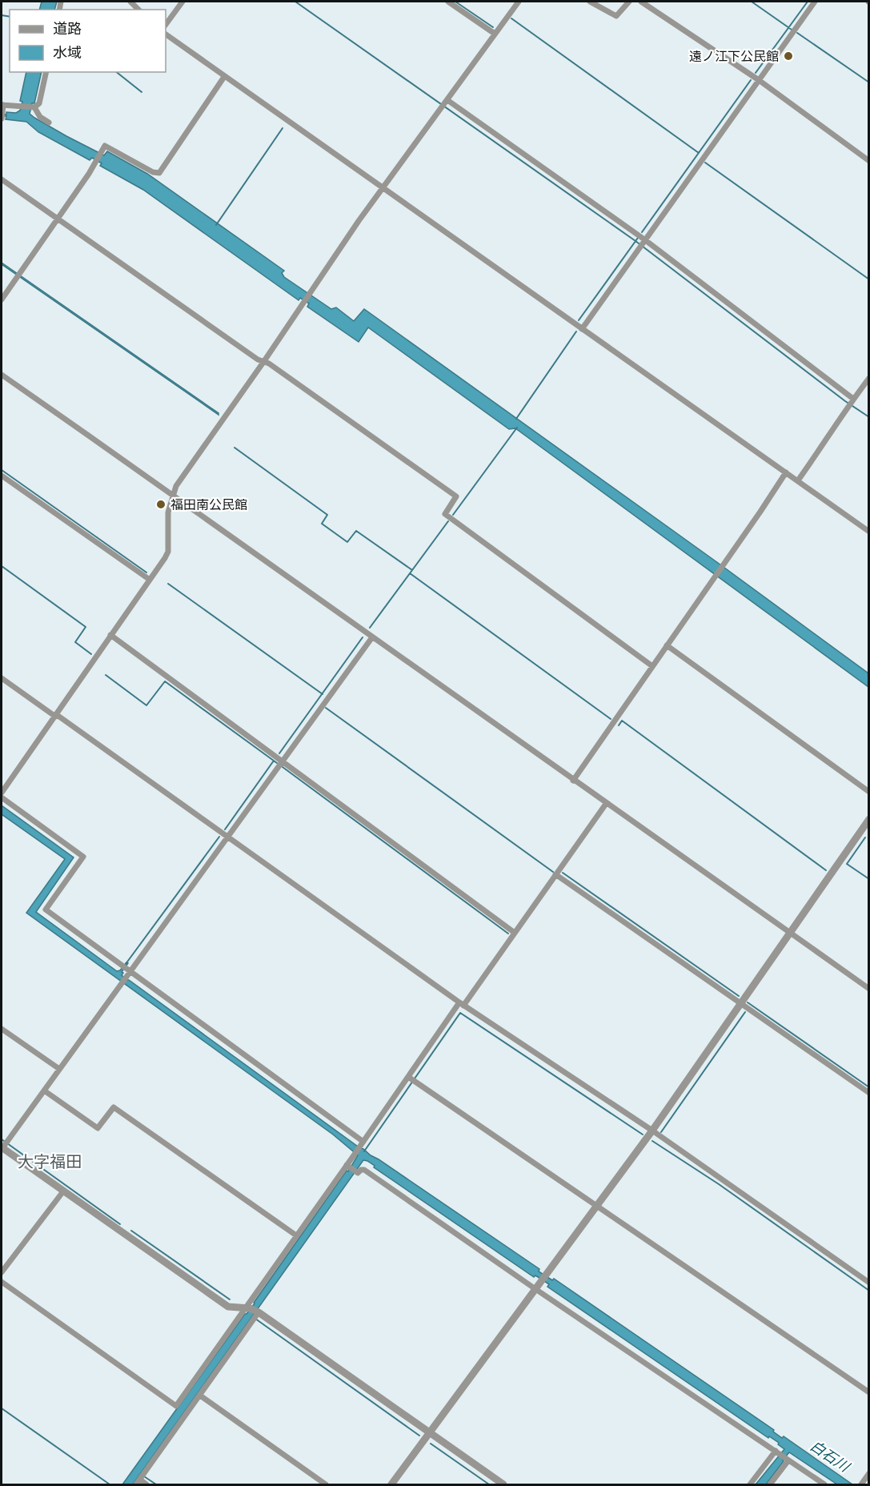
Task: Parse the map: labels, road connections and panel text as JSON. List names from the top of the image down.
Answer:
{
  "districts": ["大字福田"],
  "water": ["白石川"],
  "places": ["遠ノ江下公民館", "福田南公民館"],
  "legend": ["道路", "水域"]
}
